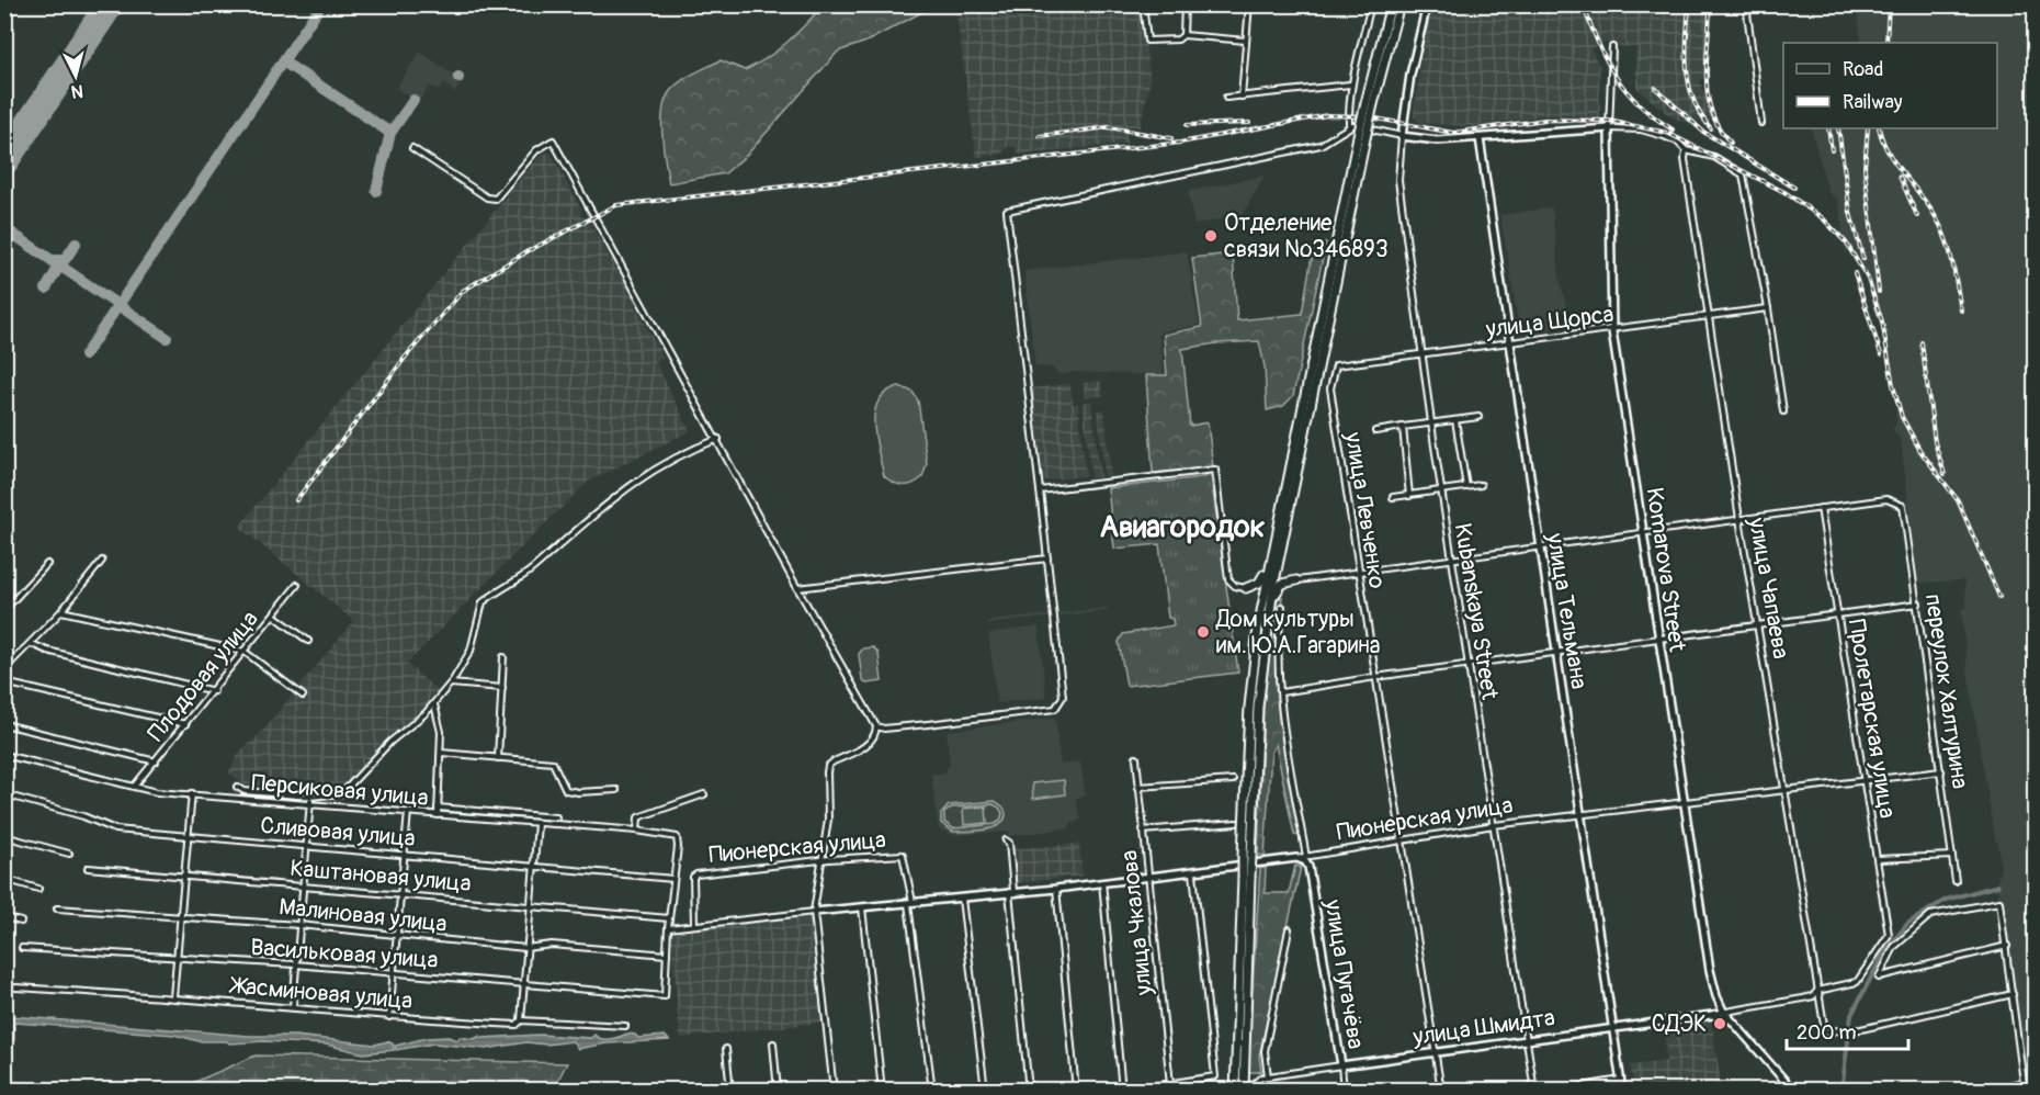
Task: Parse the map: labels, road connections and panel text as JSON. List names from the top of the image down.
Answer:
{
  "streets": {
    "street": [
      "улица Щорса",
      "улица Левченко",
      "Komarova Street",
      "улица Чапаева",
      "Kubanskaya Street",
      "улица Тельмана",
      "Плодовая улица",
      "переулок Халтурина",
      "Пролетарская улица",
      "Персиковая улица",
      "Пионерская улица",
      "Сливовая улица",
      "Каштановая улица",
      "Малиновая улица",
      "улица Чкалова",
      "Васильковая улица",
      "улица Пугачёва",
      "Жасминовая улица",
      "улица Шмидта"
    ]
  },
  "crossings": [
    ["улица Щорса", "улица Левченко"],
    ["улица Щорса", "Komarova Street"],
    ["улица Щорса", "улица Чапаева"],
    ["улица Щорса", "Kubanskaya Street"],
    ["улица Щорса", "улица Тельмана"],
    ["улица Левченко", "Пионерская улица"],
    ["улица Левченко", "улица Шмидта"],
    ["Komarova Street", "Пионерская улица"],
    ["Komarova Street", "улица Шмидта"],
    ["улица Чапаева", "Пионерская улица"],
    ["улица Чапаева", "улица Шмидта"],
    ["Kubanskaya Street", "Пионерская улица"],
    ["Kubanskaya Street", "улица Шмидта"],
    ["улица Тельмана", "Пионерская улица"],
    ["улица Тельмана", "улица Шмидта"],
    ["Плодовая улица", "Персиковая улица"],
    ["переулок Халтурина", "Пролетарская улица"],
    ["переулок Халтурина", "Пионерская улица"],
    ["Пролетарская улица", "Пионерская улица"],
    ["Пролетарская улица", "улица Шмидта"],
    ["Персиковая улица", "Сливовая улица"],
    ["Пионерская улица", "улица Чкалова"],
    ["Пионерская улица", "улица Пугачёва"],
    ["Малиновая улица", "Васильковая улица"],
    ["улица Пугачёва", "улица Шмидта"]
  ],
  "districts": ["Авиагородок"],
  "places": ["Отделение связи №346893", "Дом культуры им. Ю.А.Гагарина", "СДЭК"],
  "legend": ["Road", "Railway"],
  "scale_bar": "200 m",
  "north": "bottom"
}
